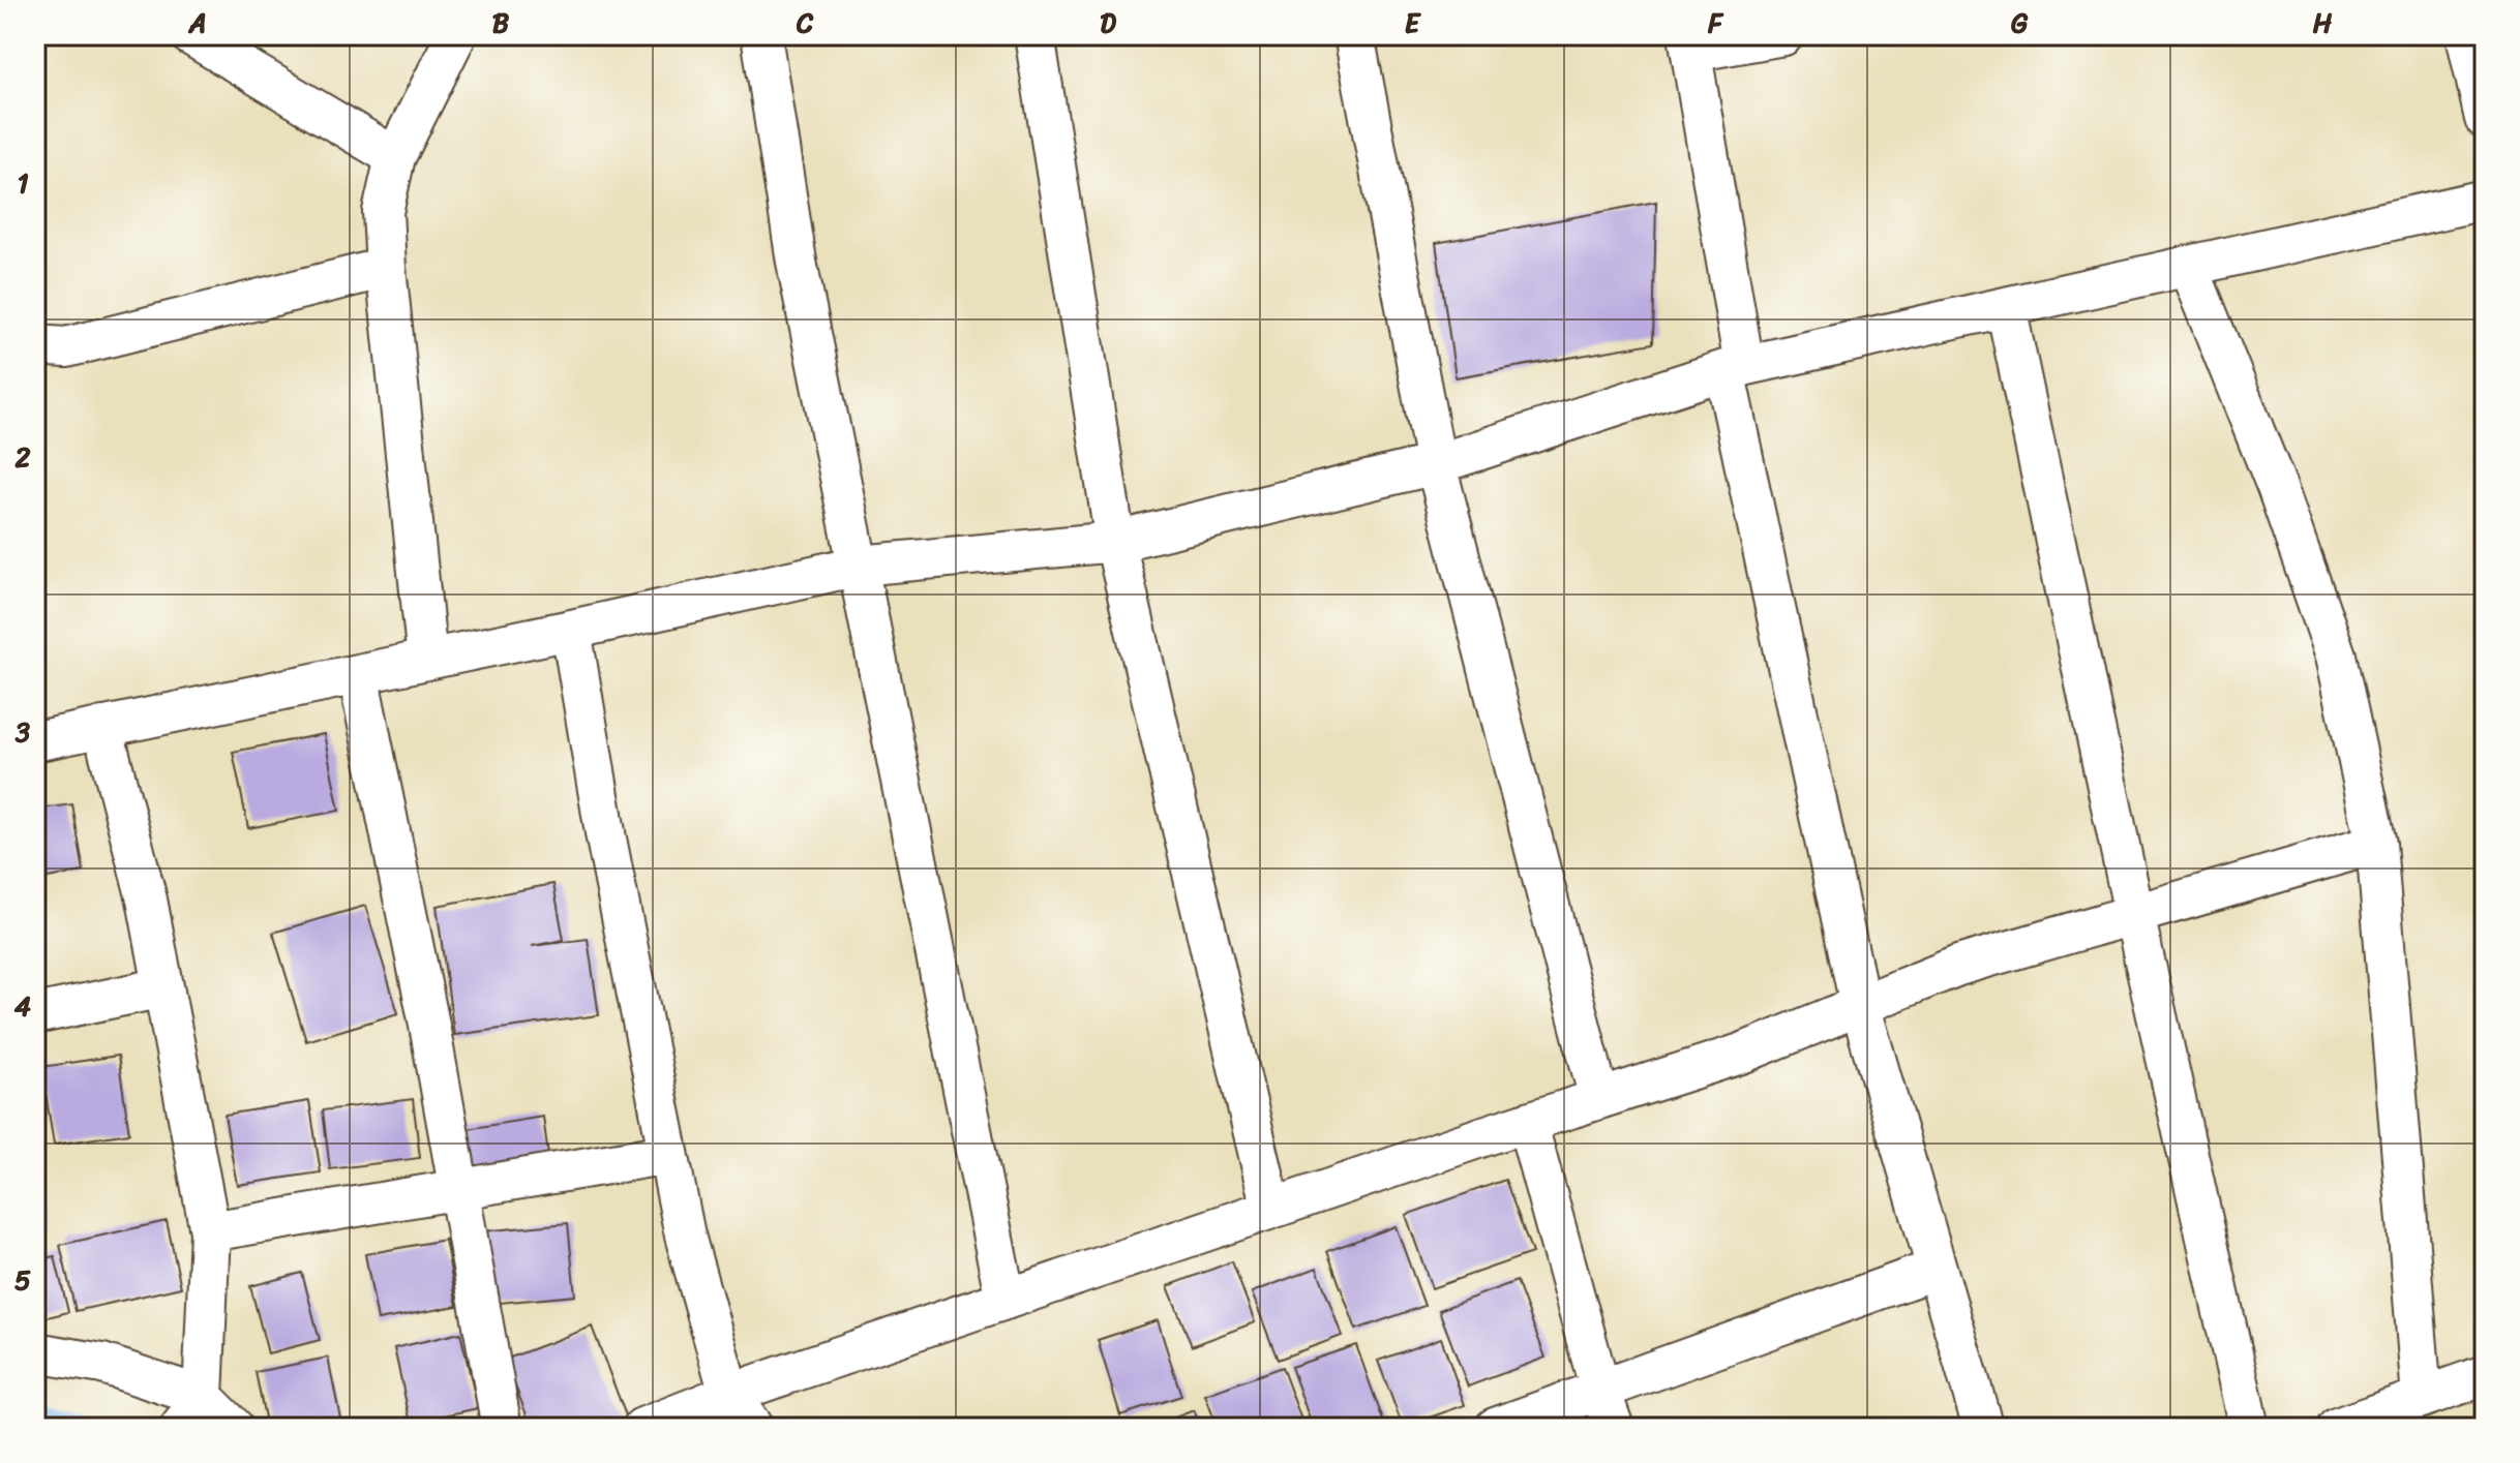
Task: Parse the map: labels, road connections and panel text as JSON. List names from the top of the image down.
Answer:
{
  "grid": {
    "columns": [
      "A",
      "B",
      "C",
      "D",
      "E",
      "F",
      "G",
      "H"
    ],
    "rows": [
      "1",
      "2",
      "3",
      "4",
      "5"
    ]
  }
}
